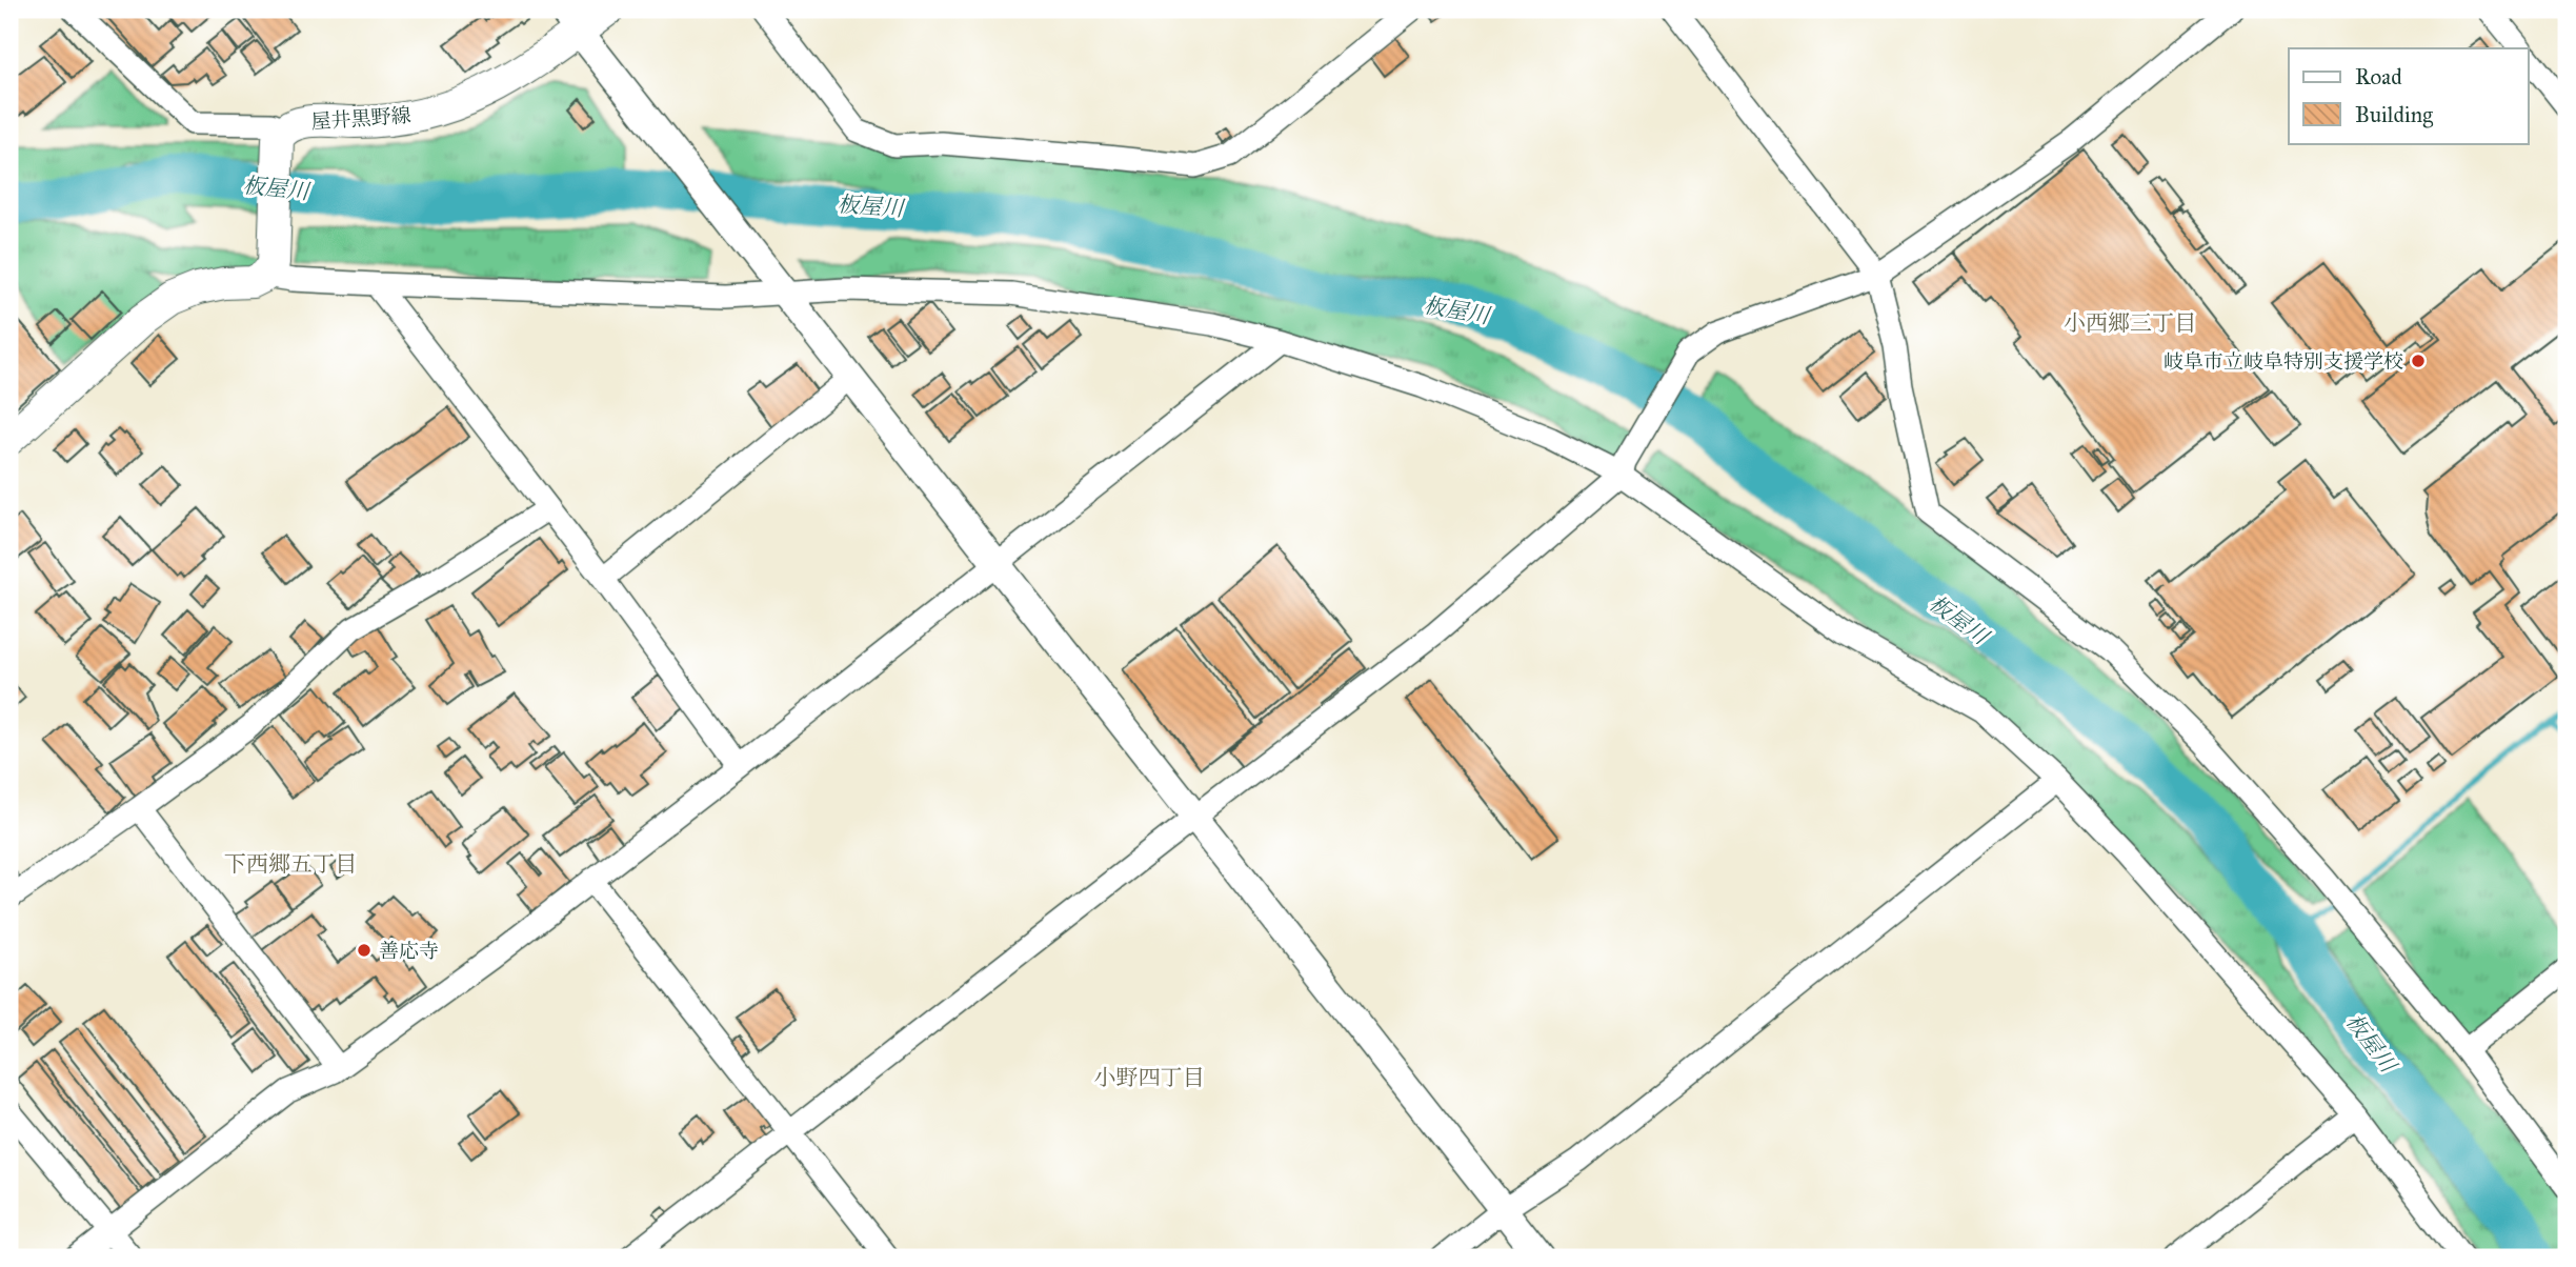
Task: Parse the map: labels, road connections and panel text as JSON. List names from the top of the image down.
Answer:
{
  "streets": {
    "main road": ["屋井黒野線"]
  },
  "districts": ["小西郷三丁目", "下西郷五丁目", "小野四丁目"],
  "water": ["板屋川"],
  "places": ["岐阜市立岐阜特別支援学校", "善応寺"],
  "legend": ["Road", "Building"]
}
